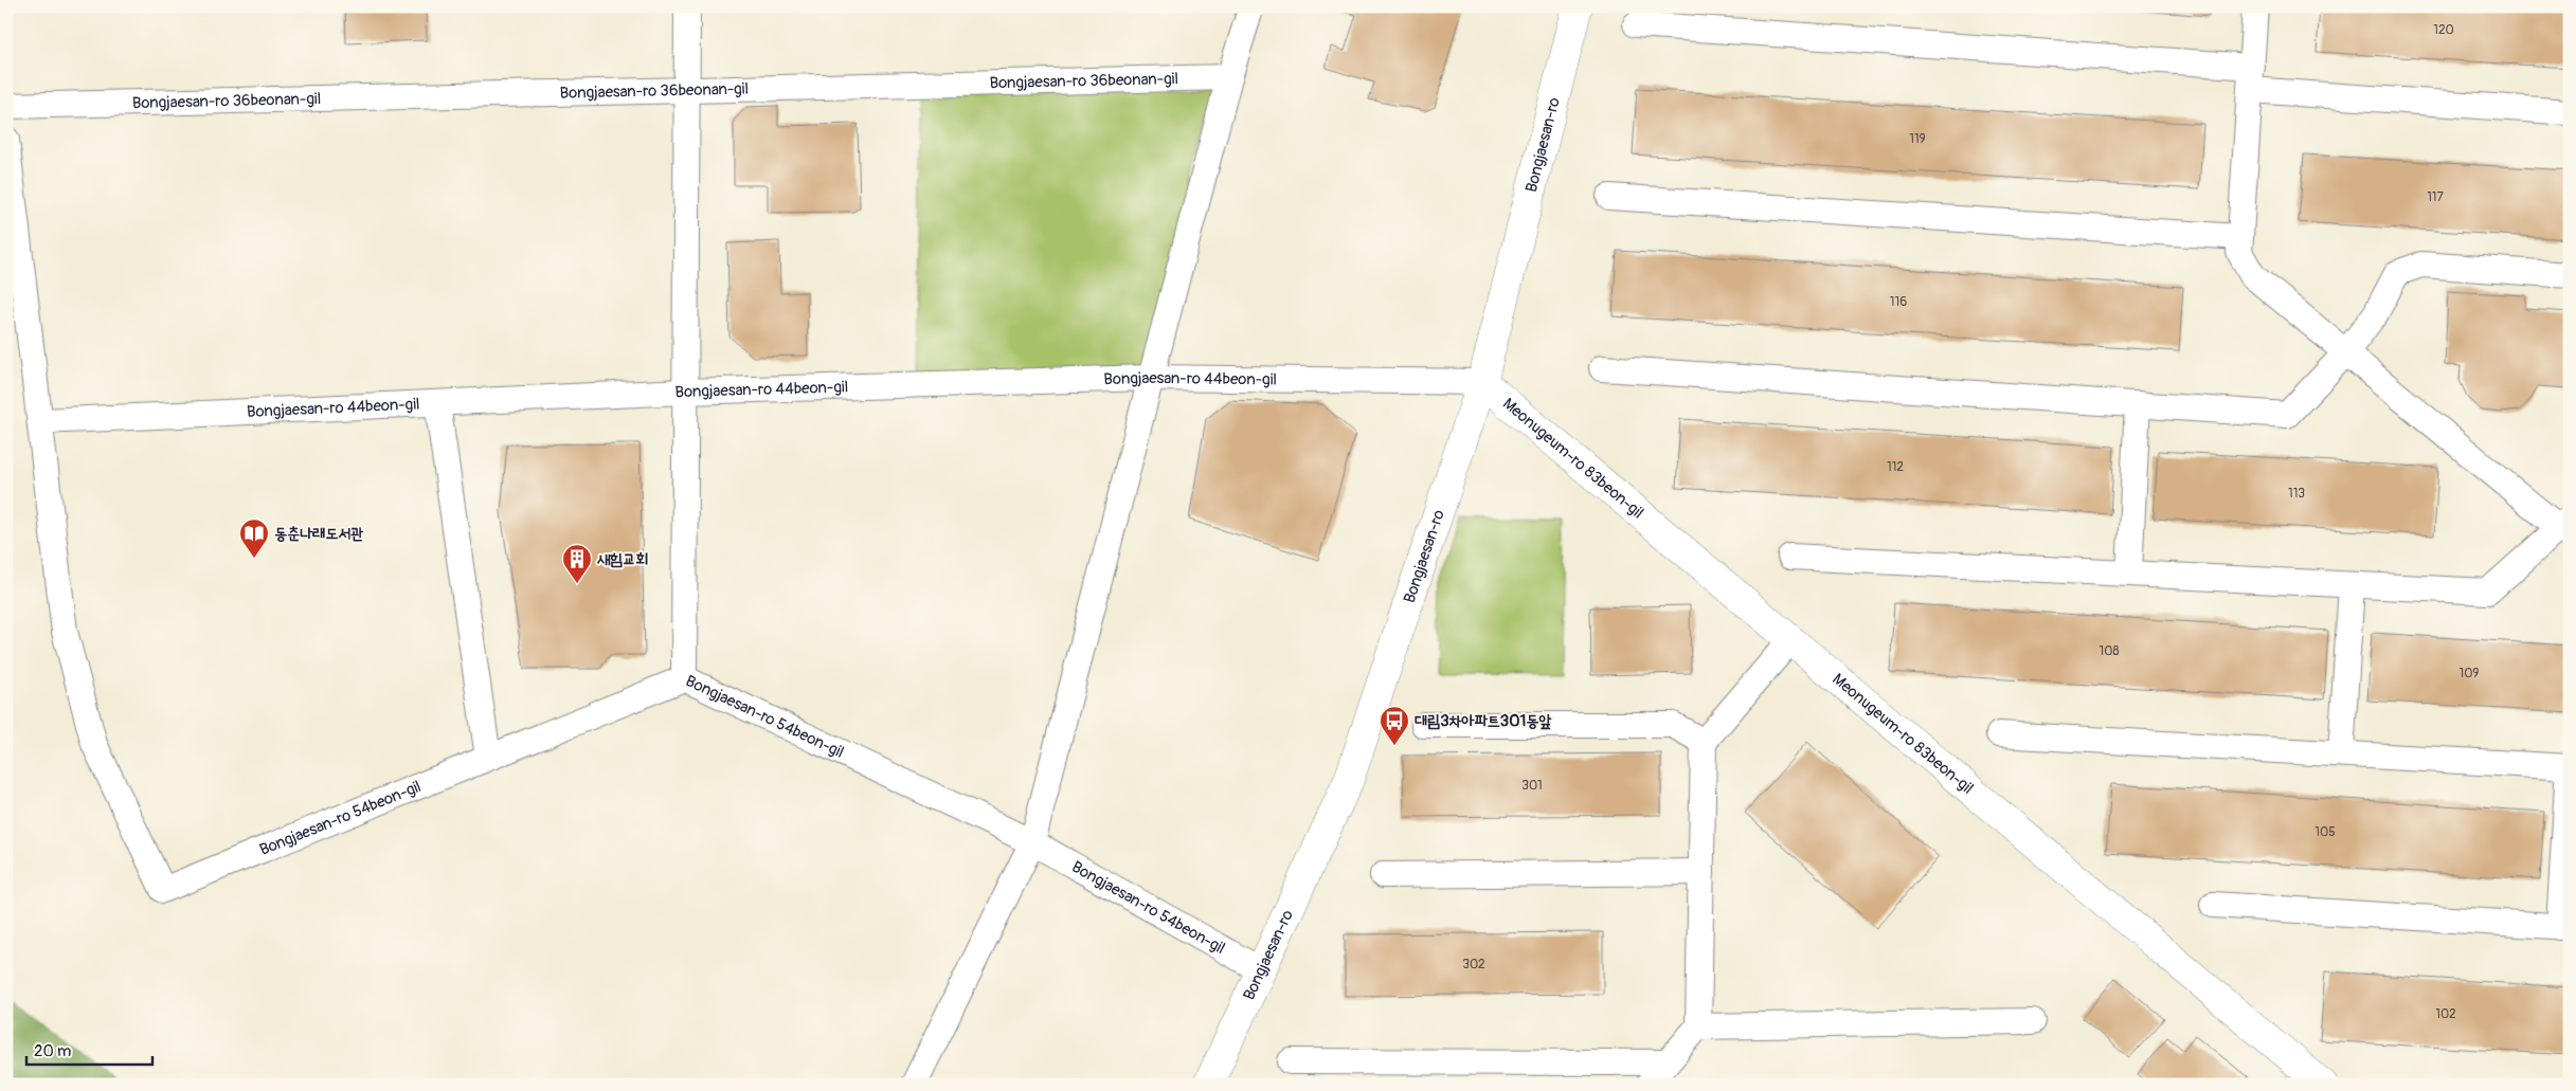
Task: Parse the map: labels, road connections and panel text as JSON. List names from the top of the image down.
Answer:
{
  "streets": {
    "street": ["Bongjaesan-ro", "Meonugeum-ro 83beon-gil"],
    "lane": ["Bongjaesan-ro 36beonan-gil", "Bongjaesan-ro 44beon-gil", "Bongjaesan-ro 54beon-gil"]
  },
  "crossings": [
    ["Bongjaesan-ro", "Bongjaesan-ro 44beon-gil"],
    ["Bongjaesan-ro", "Meonugeum-ro 83beon-gil"],
    ["Bongjaesan-ro", "Bongjaesan-ro 54beon-gil"],
    ["Bongjaesan-ro 44beon-gil", "Meonugeum-ro 83beon-gil"],
    ["Bongjaesan-ro 44beon-gil", "Bongjaesan-ro 54beon-gil"]
  ],
  "places": {
    "library": ["동춘나래도서관"],
    "building": ["새힘교회"],
    "bus stop": ["대림3차아파트301동앞"]
  },
  "house_numbers": [
    "120",
    "119",
    "117",
    "116",
    "112",
    "113",
    "108",
    "109",
    "301",
    "105",
    "302",
    "102"
  ],
  "scale_bar": "20 m"
}
